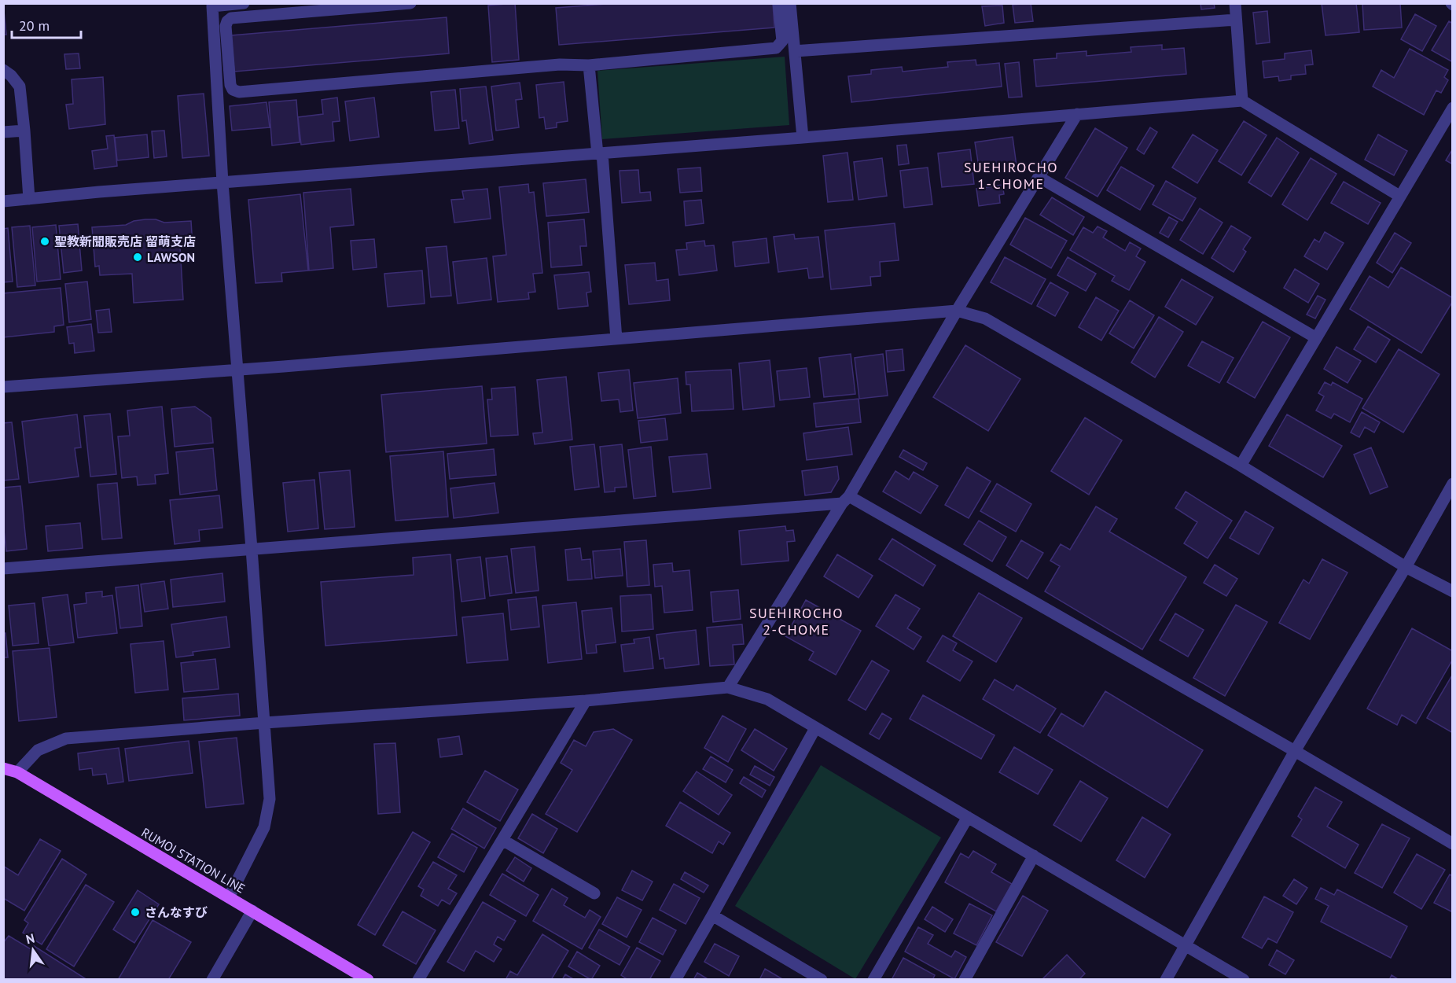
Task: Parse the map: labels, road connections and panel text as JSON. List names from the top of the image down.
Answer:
{
  "streets": {
    "main road": ["RUMOI STATION LINE"]
  },
  "districts": ["SUEHIROCHO 1-CHOME", "SUEHIROCHO 2-CHOME"],
  "places": ["聖教新聞販売店 留萌支店", "LAWSON", "さんなすび"],
  "scale_bar": "20 m",
  "north": "top"
}
